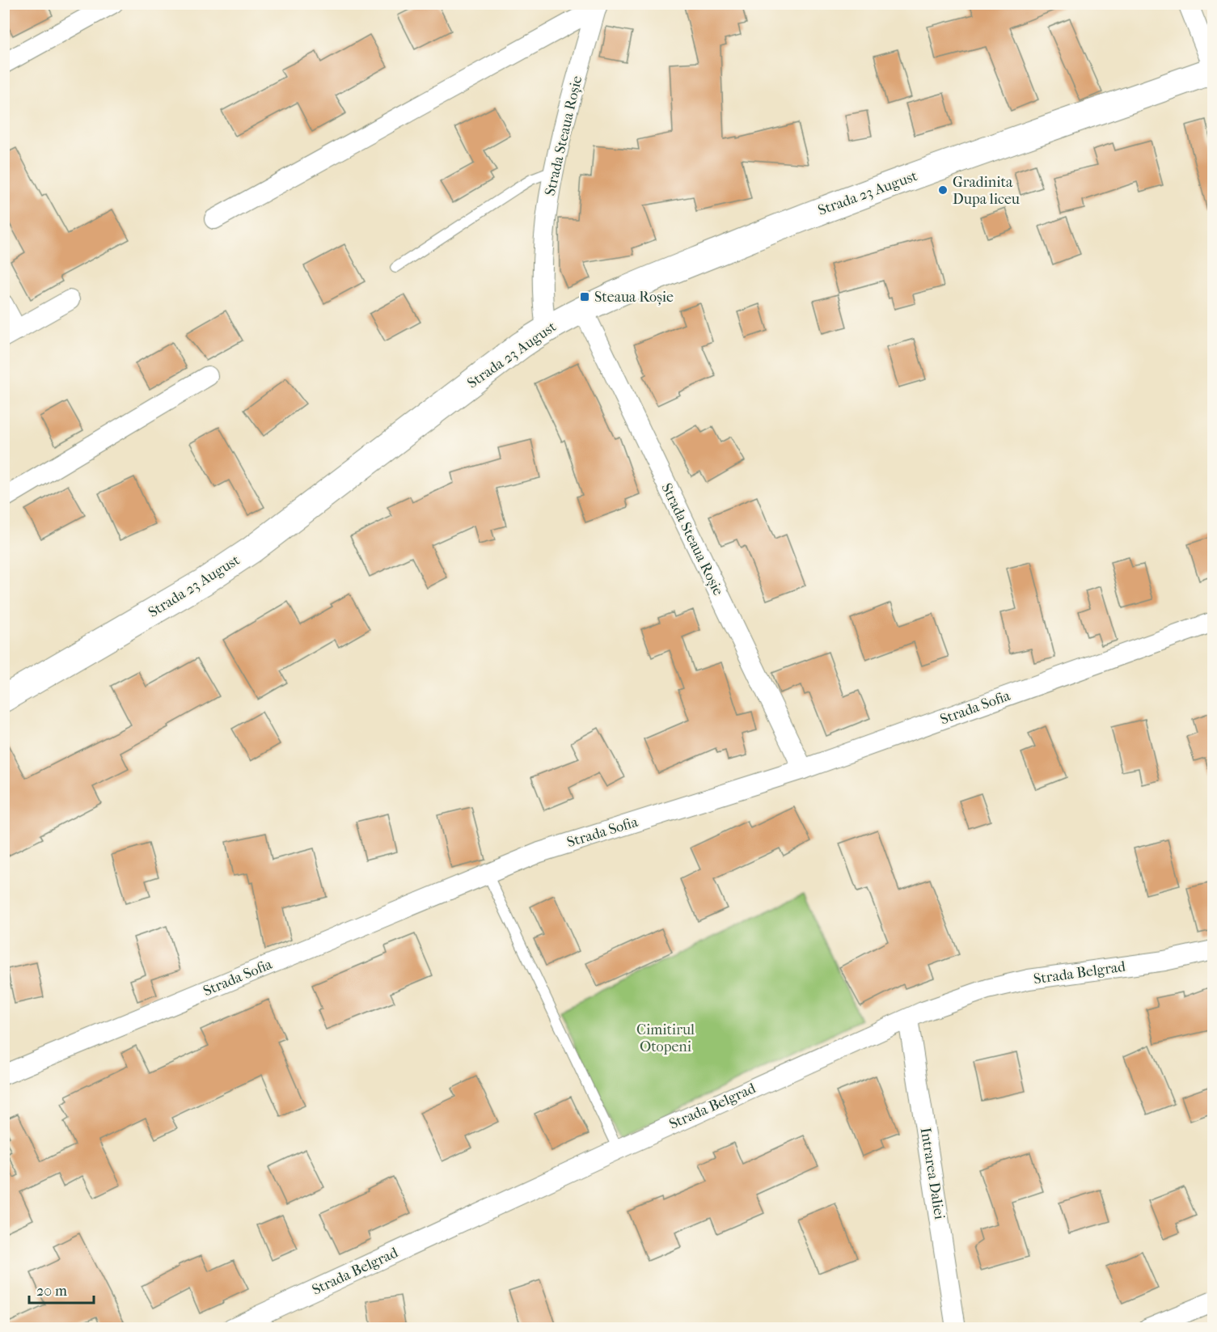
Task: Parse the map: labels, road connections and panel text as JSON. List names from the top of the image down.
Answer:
{
  "streets": {
    "main road": ["Strada 23 August"],
    "street": [
      "Strada Steaua Roșie",
      "Strada Sofia",
      "Strada Belgrad",
      "Intrarea Daliei"
    ]
  },
  "crossings": [
    ["Strada Steaua Roșie", "Strada 23 August"],
    ["Strada Steaua Roșie", "Strada Sofia"],
    ["Strada Belgrad", "Intrarea Daliei"]
  ],
  "parks": ["Cimitirul Otopeni"],
  "places": {
    "other": ["Gradinita Dupa liceu"],
    "transit": ["Steaua Roșie"]
  },
  "scale_bar": "20 m"
}
